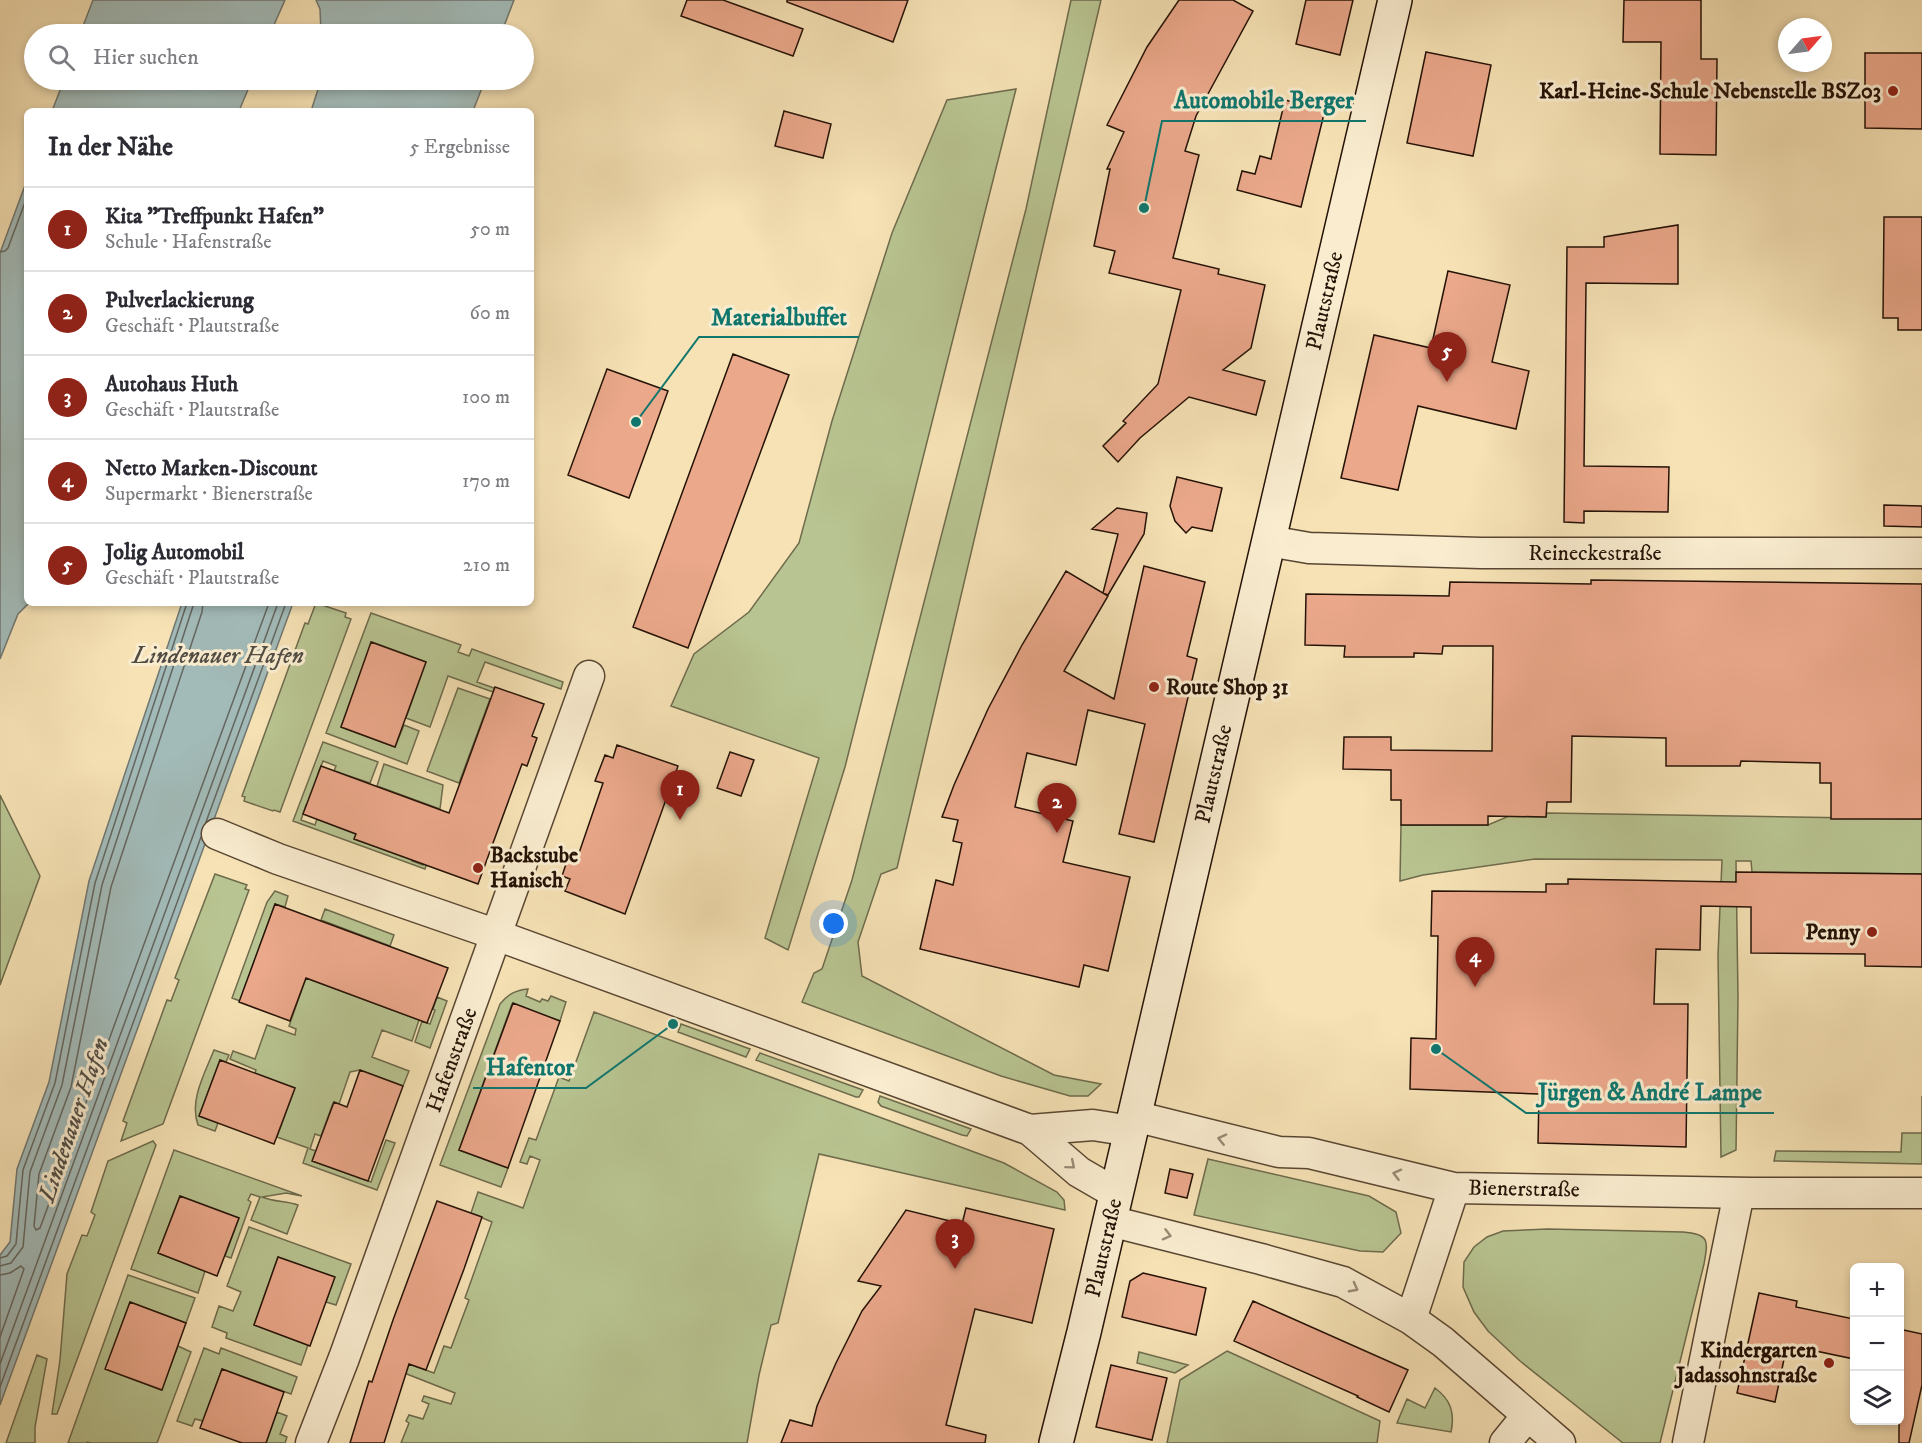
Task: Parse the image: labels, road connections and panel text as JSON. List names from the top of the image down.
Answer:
{
  "streets": {
    "main road": ["Plautstraße"],
    "street": ["Reineckestraße", "Hafenstraße", "Bienerstraße"]
  },
  "crossings": [
    ["Plautstraße", "Reineckestraße"],
    ["Plautstraße", "Bienerstraße"]
  ],
  "water": ["Lindenauer Hafen"],
  "places": [
    "Karl-Heine-Schule Nebenstelle BSZ03",
    "Automobile Berger",
    "Materialbuffet",
    "Route Shop 31",
    "Backstube Hanisch",
    "Penny",
    "Hafentor",
    "Jürgen & André Lampe",
    "Kindergarten Jadassohnstraße"
  ],
  "north": "top right",
  "page": {
    "search": "Hier suchen",
    "heading": ["In der Nähe", "5 Ergebnisse"],
    "list": [
      {
        "mark": "1",
        "name": "Kita \"Treffpunkt Hafen\"",
        "note": "Schule · Hafenstraße",
        "value": "50 m"
      },
      {
        "mark": "2",
        "name": "Pulverlackierung",
        "note": "Geschäft · Plautstraße",
        "value": "60 m"
      },
      {
        "mark": "3",
        "name": "Autohaus Huth",
        "note": "Geschäft · Plautstraße",
        "value": "100 m"
      },
      {
        "mark": "4",
        "name": "Netto Marken-Discount",
        "note": "Supermarkt · Bienerstraße",
        "value": "170 m"
      },
      {
        "mark": "5",
        "name": "Jolig Automobil",
        "note": "Geschäft · Plautstraße",
        "value": "210 m"
      }
    ],
    "pins": [
      "5",
      "1",
      "2",
      "4",
      "3"
    ],
    "map_buttons": ["+", "−"]
  }
}
